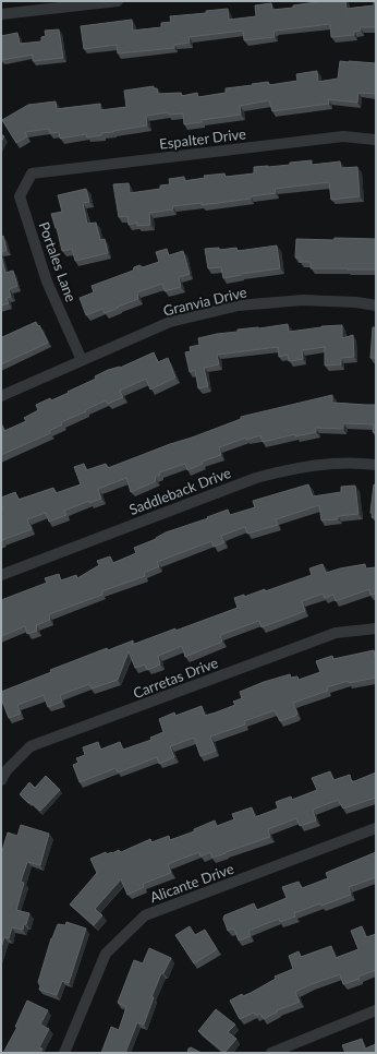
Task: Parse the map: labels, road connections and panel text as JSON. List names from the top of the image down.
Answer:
{
  "streets": {
    "street": [
      "Espalter Drive",
      "Portales Lane",
      "Granvia Drive",
      "Saddleback Drive",
      "Carretas Drive",
      "Alicante Drive"
    ]
  },
  "crossings": [
    ["Espalter Drive", "Portales Lane"],
    ["Portales Lane", "Granvia Drive"]
  ]
}
